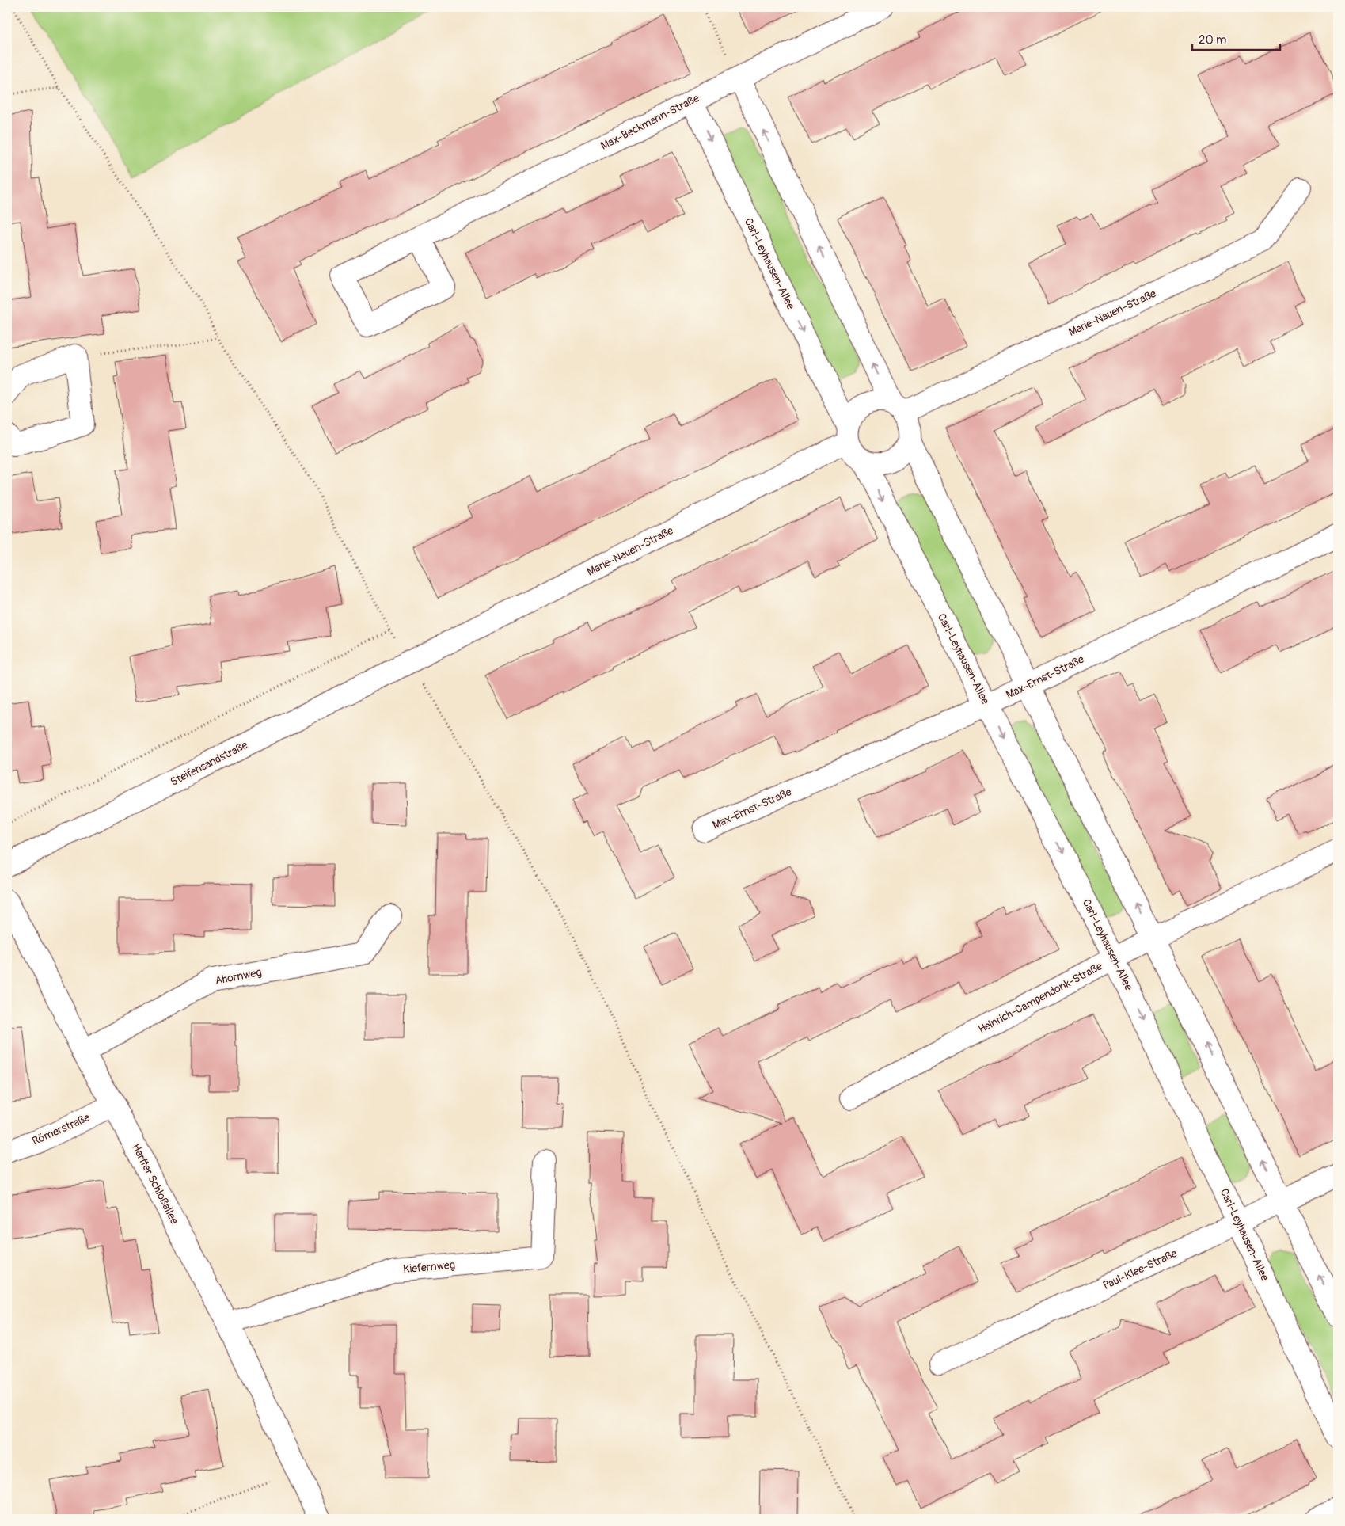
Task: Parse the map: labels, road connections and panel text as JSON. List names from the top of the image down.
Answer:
{
  "streets": {
    "street": [
      "Max-Beckmann-Straße",
      "Carl-Leyhausen-Allee",
      "Marie-Nauen-Straße",
      "Max-Ernst-Straße",
      "Steifensandstraße",
      "Ahornweg",
      "Heinrich-Campendonk-Straße",
      "Römerstraße",
      "Harffer Schloßallee",
      "Kiefernweg",
      "Paul-Klee-Straße"
    ]
  },
  "crossings": [
    ["Max-Beckmann-Straße", "Carl-Leyhausen-Allee"],
    ["Carl-Leyhausen-Allee", "Marie-Nauen-Straße"],
    ["Carl-Leyhausen-Allee", "Max-Ernst-Straße"],
    ["Carl-Leyhausen-Allee", "Heinrich-Campendonk-Straße"],
    ["Carl-Leyhausen-Allee", "Paul-Klee-Straße"],
    ["Marie-Nauen-Straße", "Steifensandstraße"],
    ["Ahornweg", "Harffer Schloßallee"],
    ["Römerstraße", "Harffer Schloßallee"],
    ["Harffer Schloßallee", "Kiefernweg"]
  ],
  "scale_bar": "20 m"
}
